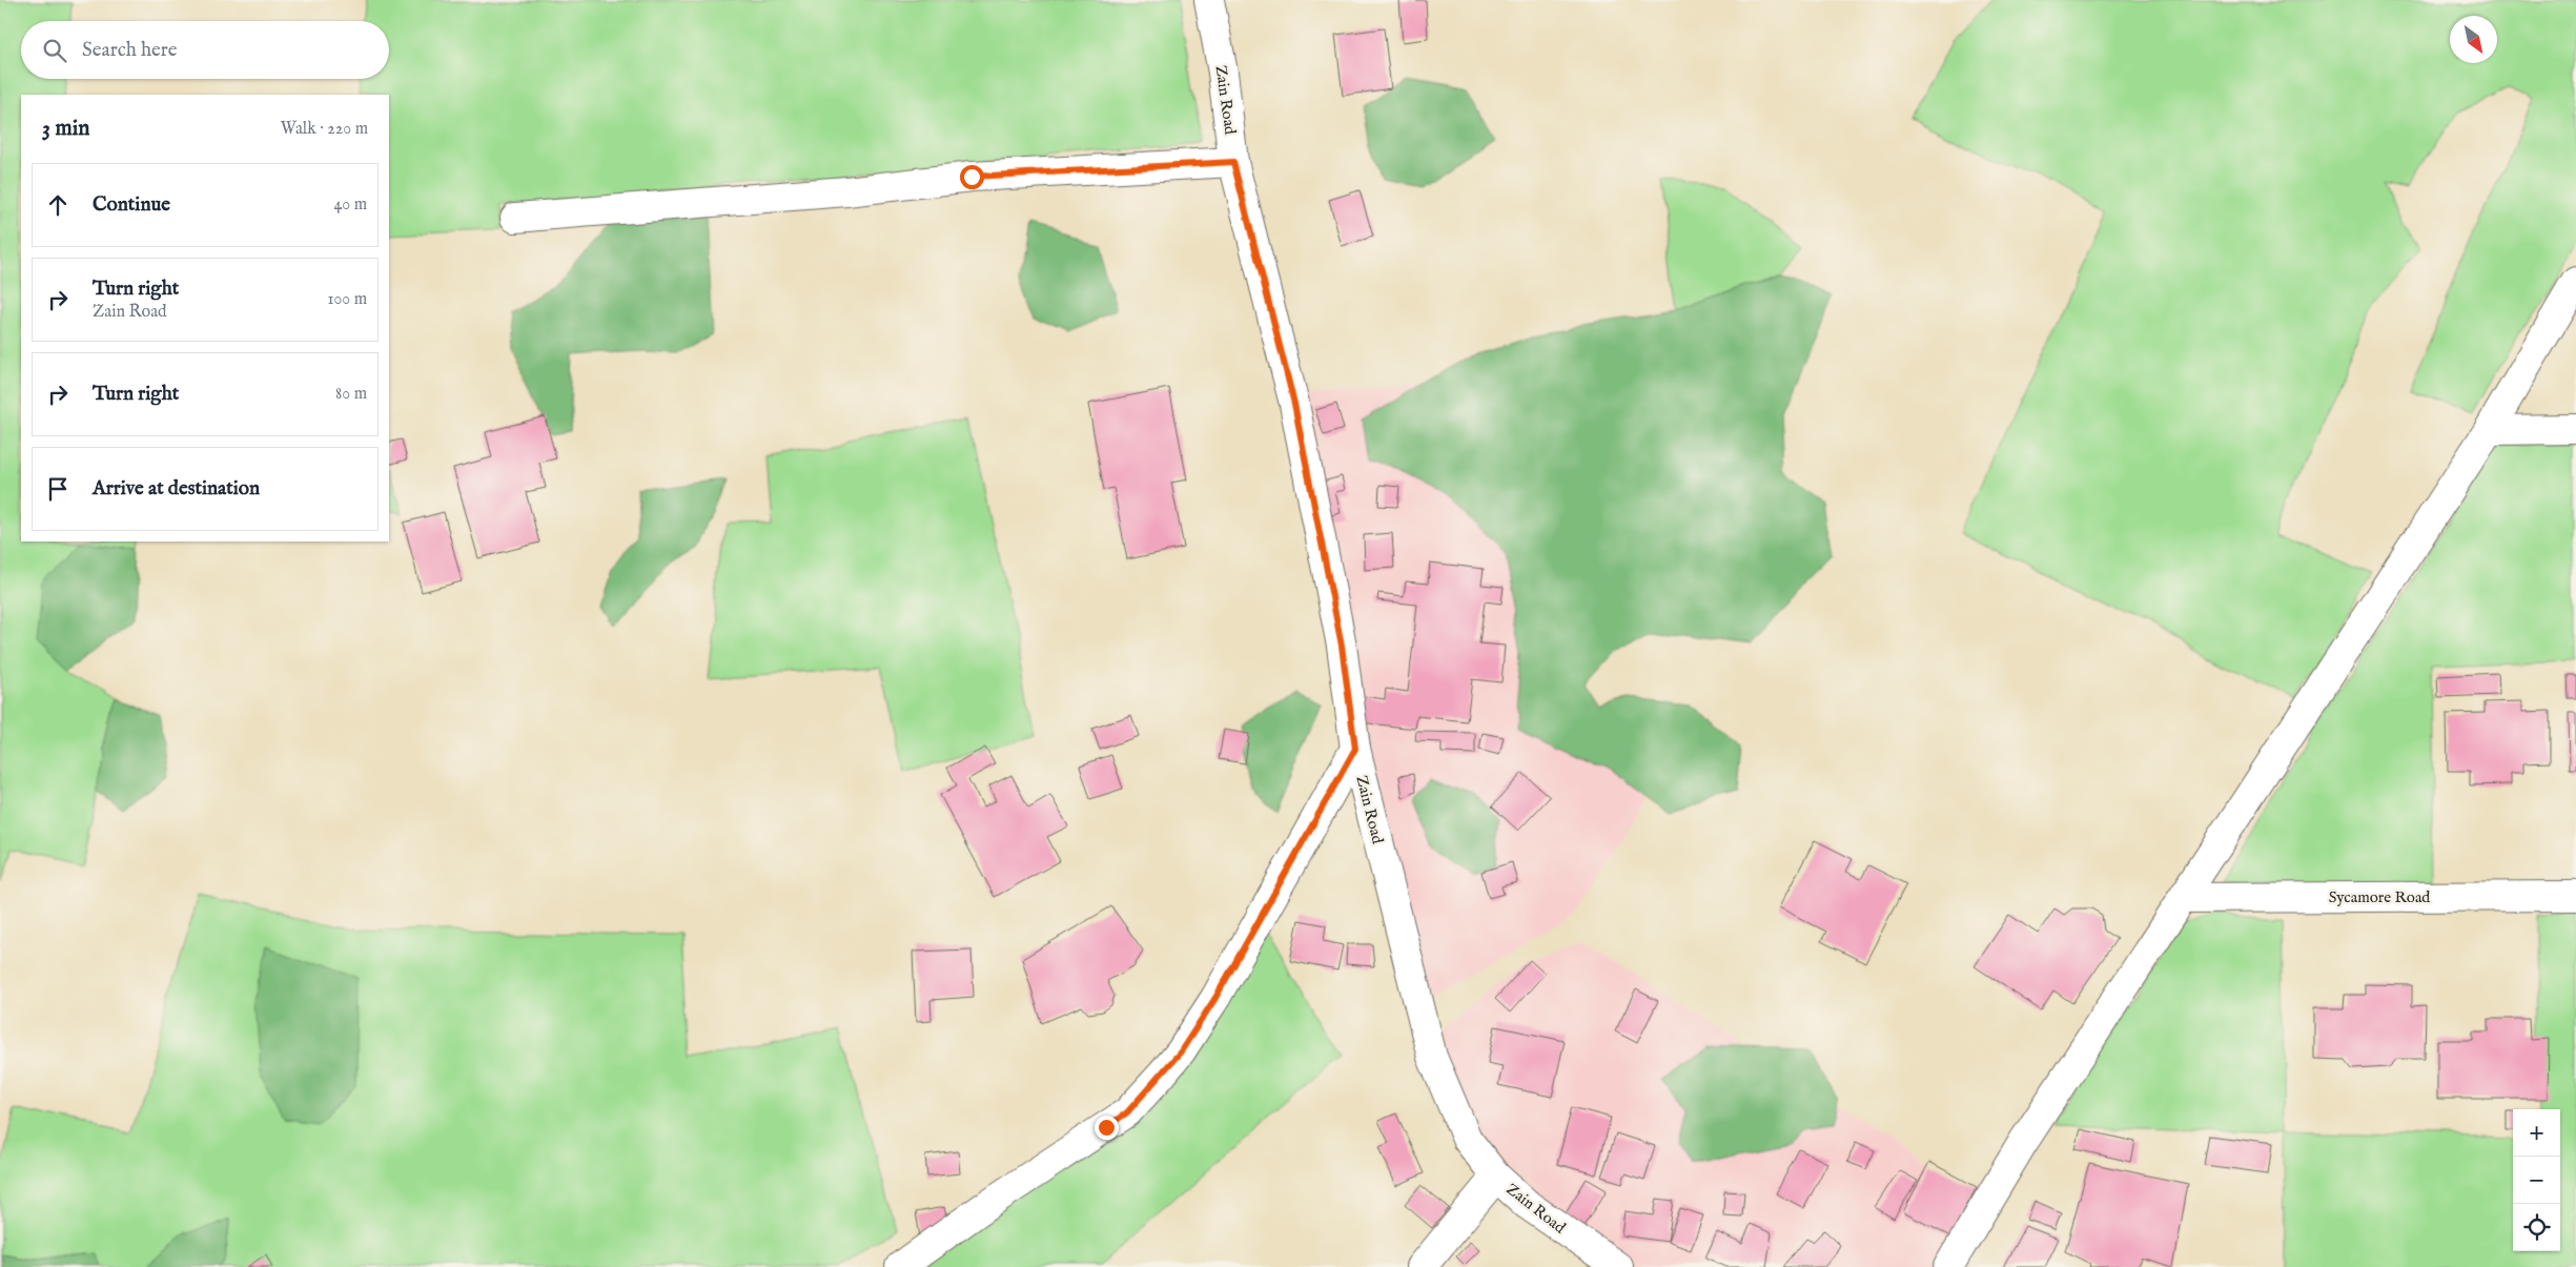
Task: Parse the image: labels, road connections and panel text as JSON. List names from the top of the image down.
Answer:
{
  "streets": {
    "street": ["Zain Road", "Sycamore Road"]
  },
  "north": "bottom right",
  "page": {
    "search": "Search here",
    "heading": ["3 min", "Walk · 220 m"],
    "list": [
      ["Continue", "40 m"],
      ["Turn right", "Zain Road", "100 m"],
      ["Turn right", "80 m"],
      "Arrive at destination"
    ],
    "map_buttons": ["+", "−"]
  }
}
